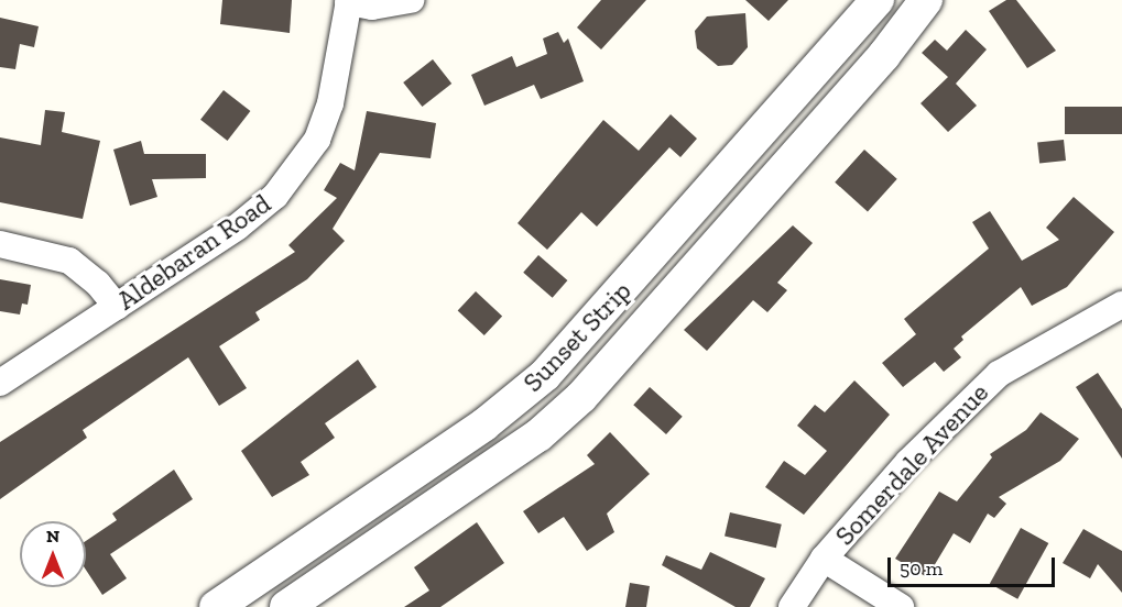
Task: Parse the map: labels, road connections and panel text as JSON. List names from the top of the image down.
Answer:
{
  "streets": {
    "street": ["Aldebaran Road", "Sunset Strip", "Somerdale Avenue"]
  },
  "scale_bar": "50 m",
  "north": "top"
}
